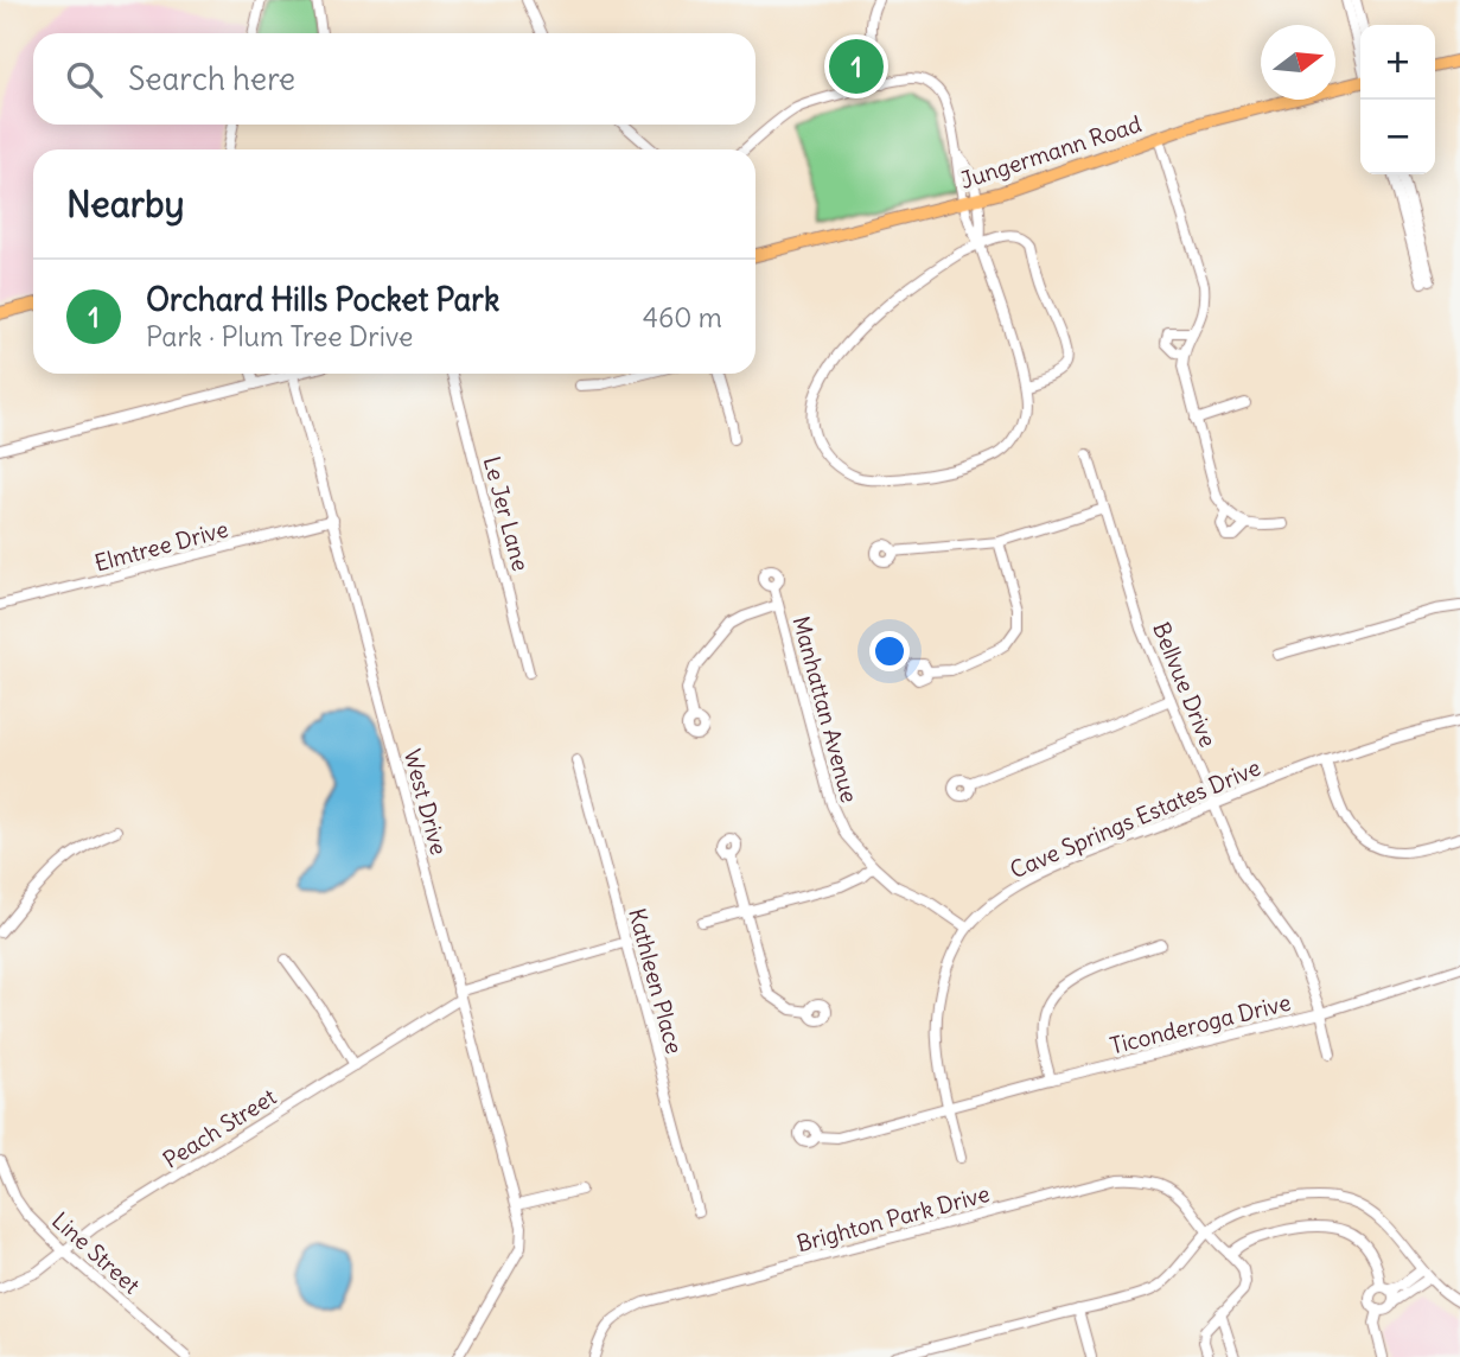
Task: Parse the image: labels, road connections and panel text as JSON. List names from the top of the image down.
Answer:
{
  "streets": {
    "main road": ["Jungermann Road"],
    "street": [
      "Le Jer Lane",
      "Elmtree Drive",
      "Bellvue Drive",
      "Manhattan Avenue",
      "West Drive",
      "Cave Springs Estates Drive",
      "Kathleen Place",
      "Ticonderoga Drive",
      "Peach Street",
      "Brighton Park Drive",
      "Line Street"
    ]
  },
  "crossings": [
    ["Elmtree Drive", "West Drive"],
    ["Bellvue Drive", "Cave Springs Estates Drive"],
    ["Bellvue Drive", "Ticonderoga Drive"],
    ["Manhattan Avenue", "Cave Springs Estates Drive"],
    ["West Drive", "Peach Street"],
    ["Cave Springs Estates Drive", "Ticonderoga Drive"],
    ["Kathleen Place", "Peach Street"],
    ["Peach Street", "Line Street"]
  ],
  "north": "right",
  "page": {
    "map_buttons": ["+", "−"],
    "search": "Search here",
    "pins": "1",
    "heading": "Nearby",
    "list": [
      {
        "mark": "1",
        "name": "Orchard Hills Pocket Park",
        "note": "Park · Plum Tree Drive",
        "value": "460 m"
      }
    ]
  }
}
